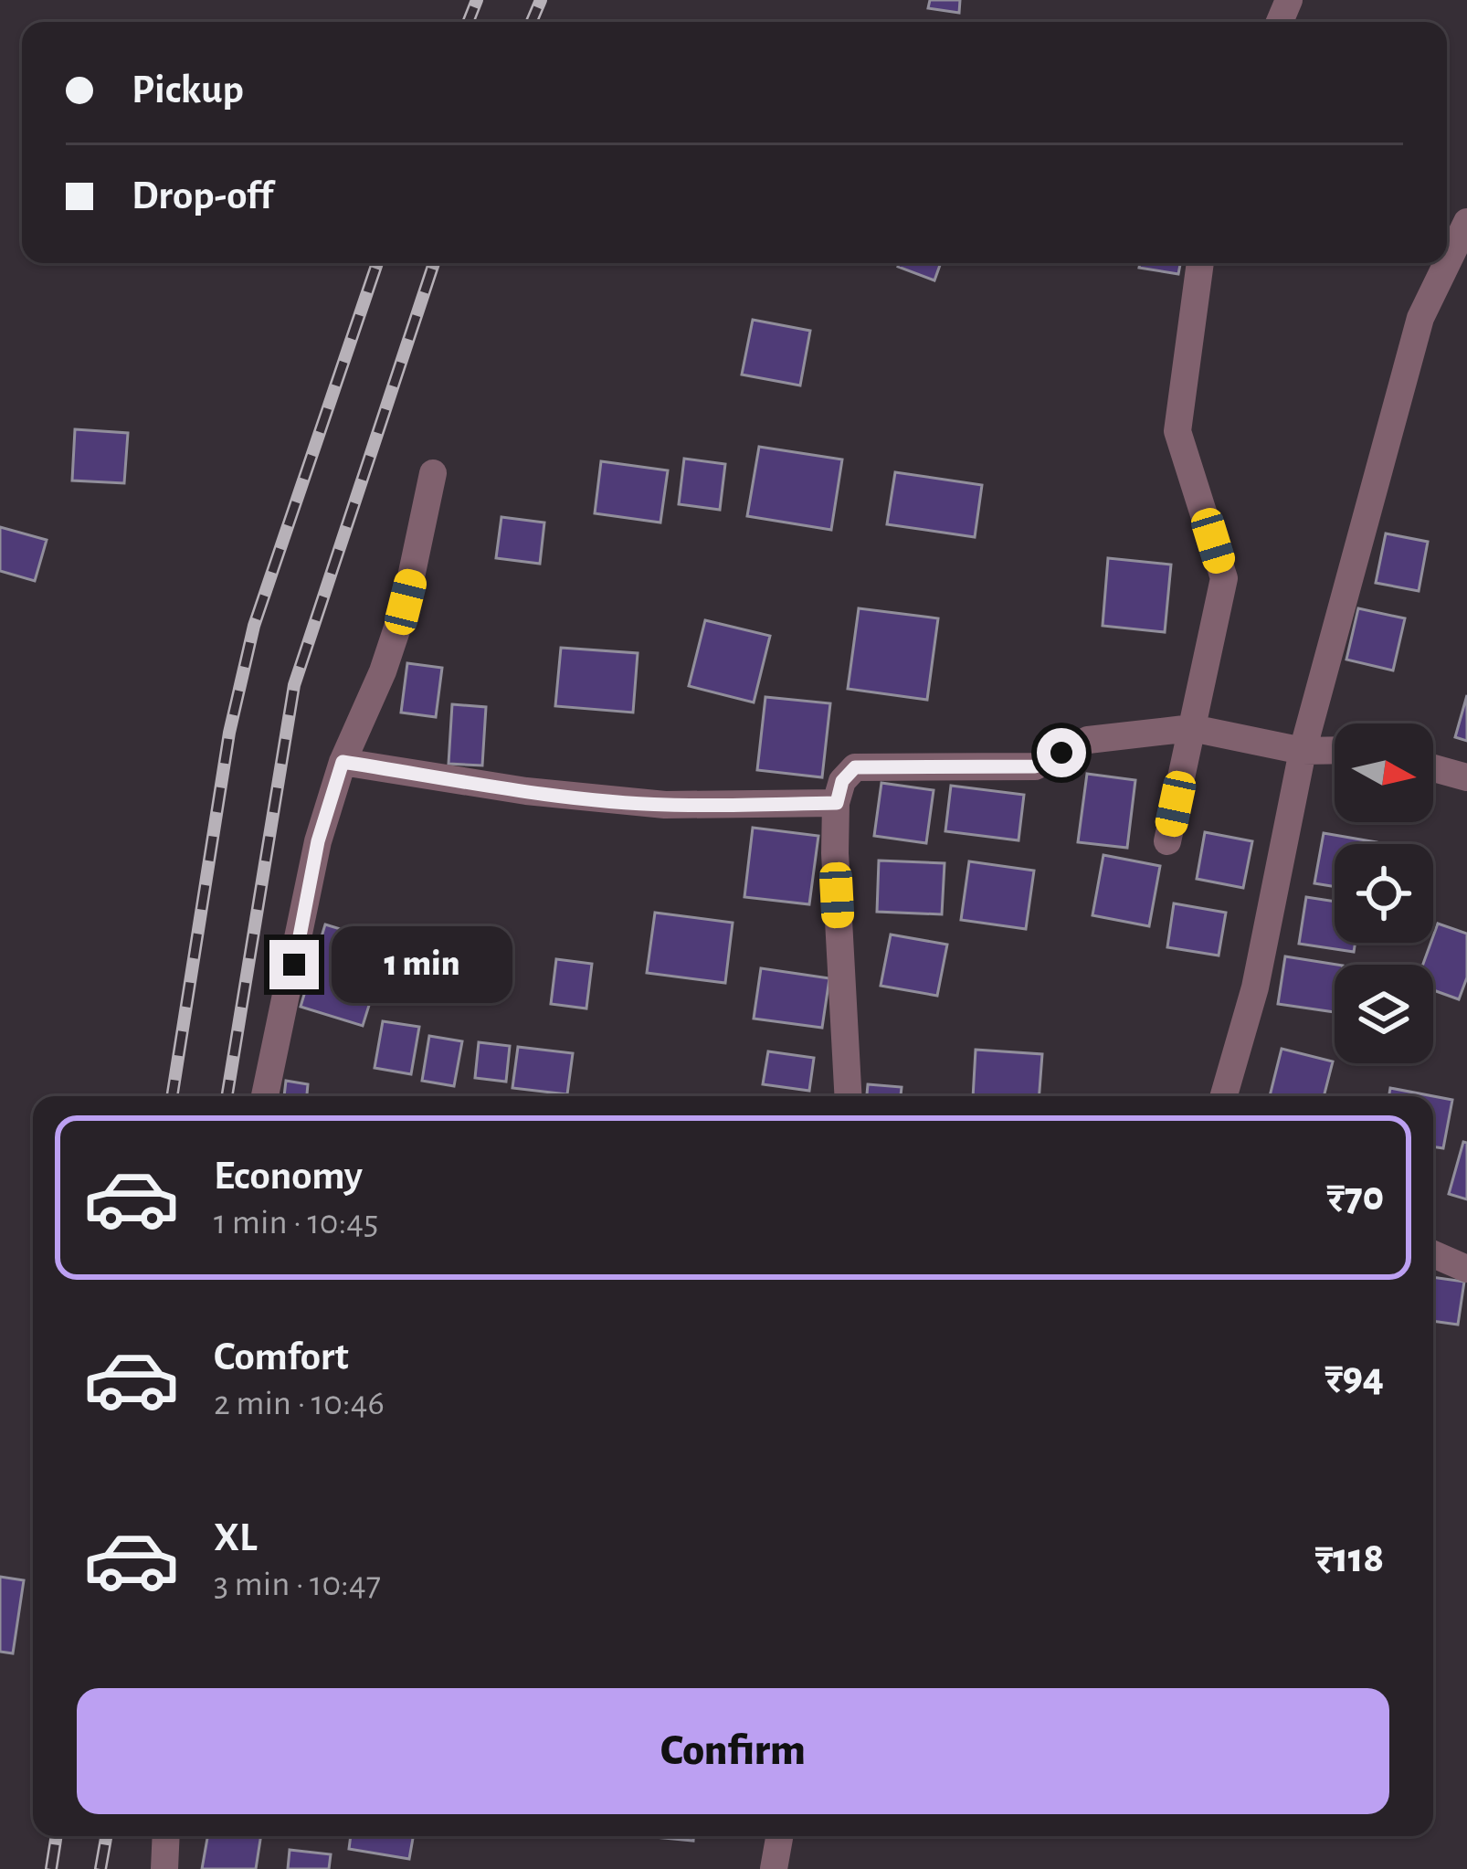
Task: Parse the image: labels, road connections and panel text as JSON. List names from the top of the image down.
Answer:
{
  "north": "right",
  "page": {
    "banner": ["Pickup", "Drop-off"],
    "bubble": "1 min",
    "list": [
      {
        "name": "Economy",
        "note": "1 min · 10:45",
        "value": "₹70"
      },
      {
        "name": "Comfort",
        "note": "2 min · 10:46",
        "value": "₹94"
      },
      {
        "name": "XL",
        "note": "3 min · 10:47",
        "value": "₹118"
      }
    ],
    "buttons": "Confirm"
  }
}
